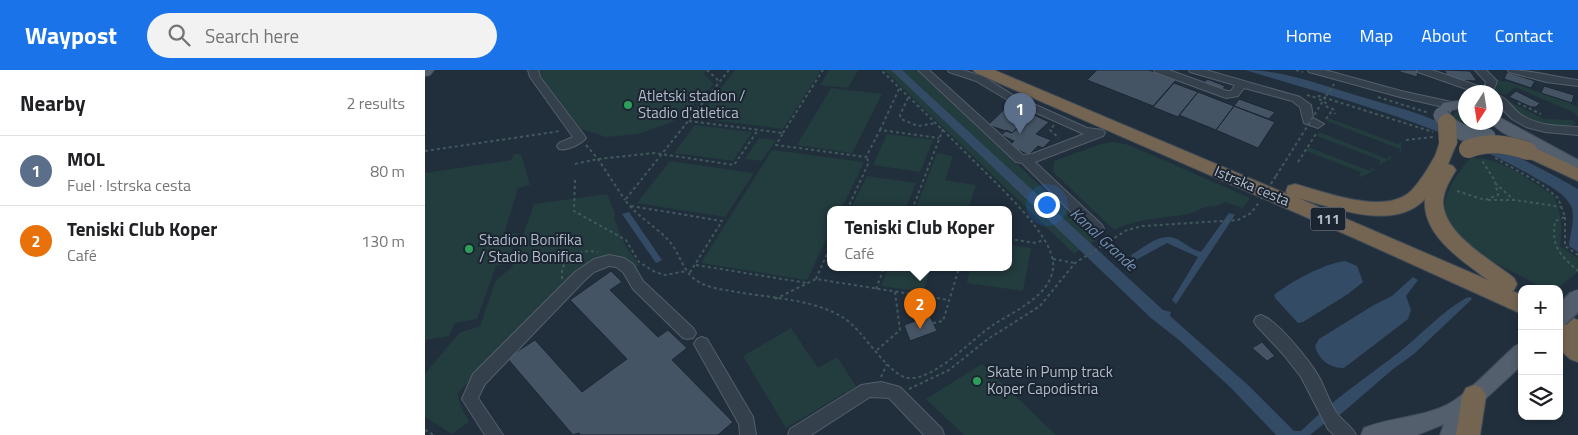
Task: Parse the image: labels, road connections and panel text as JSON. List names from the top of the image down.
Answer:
{
  "streets": {
    "highway": ["Istrska cesta", "111"]
  },
  "water": ["Kanal Grande"],
  "places": ["Atletski stadion / Stadio d'atletica", "Stadion Bonifika / Stadio Bonifica", "Skate in Pump track Koper Capodistria"],
  "north": "bottom",
  "page": {
    "header": "Waypost",
    "search": "Search here",
    "nav": [
      "Home",
      "Map",
      "About",
      "Contact"
    ],
    "heading": ["Nearby", "2 results"],
    "pins": ["1", "2"],
    "list": [
      {
        "mark": "1",
        "name": "MOL",
        "note": "Fuel · Istrska cesta",
        "value": "80 m"
      },
      {
        "mark": "2",
        "name": "Teniski Club Koper",
        "note": "Café",
        "value": "130 m"
      }
    ],
    "popup": ["Teniski Club Koper", "Café"],
    "map_buttons": ["+", "−"]
  }
}
